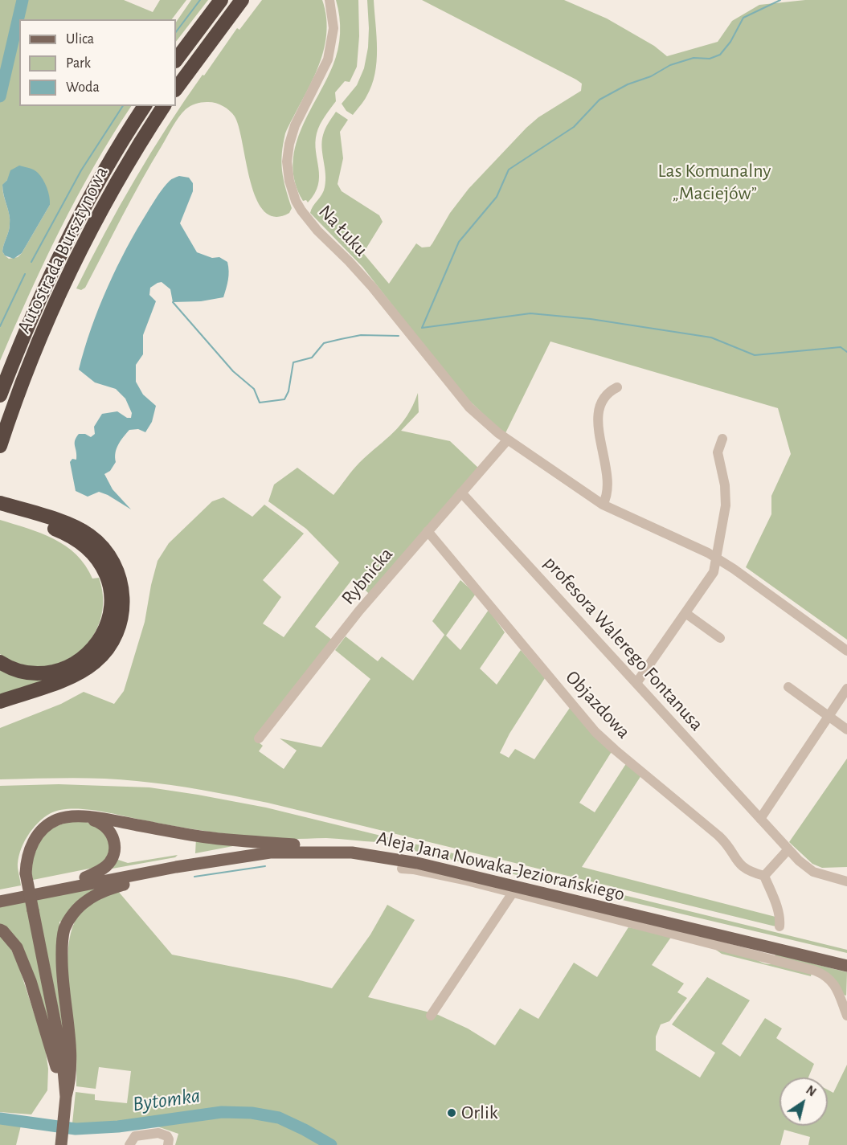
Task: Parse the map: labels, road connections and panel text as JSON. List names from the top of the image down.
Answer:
{
  "streets": {
    "highway": ["Autostrada Bursztynowa"],
    "main road": ["Aleja Jana Nowaka-Jeziorańskiego"],
    "street": [
      "Na Łuku",
      "Rybnicka",
      "profesora Walerego Fontanusa",
      "Objazdowa"
    ]
  },
  "crossings": [
    ["Na Łuku", "Rybnicka"],
    ["Rybnicka", "profesora Walerego Fontanusa"],
    ["Rybnicka", "Objazdowa"]
  ],
  "water": ["Bytomka"],
  "parks": ["Las Komunalny „Maciejów”"],
  "places": ["Orlik"],
  "legend": ["Ulica", "Park", "Woda"],
  "north": "top right"
}
